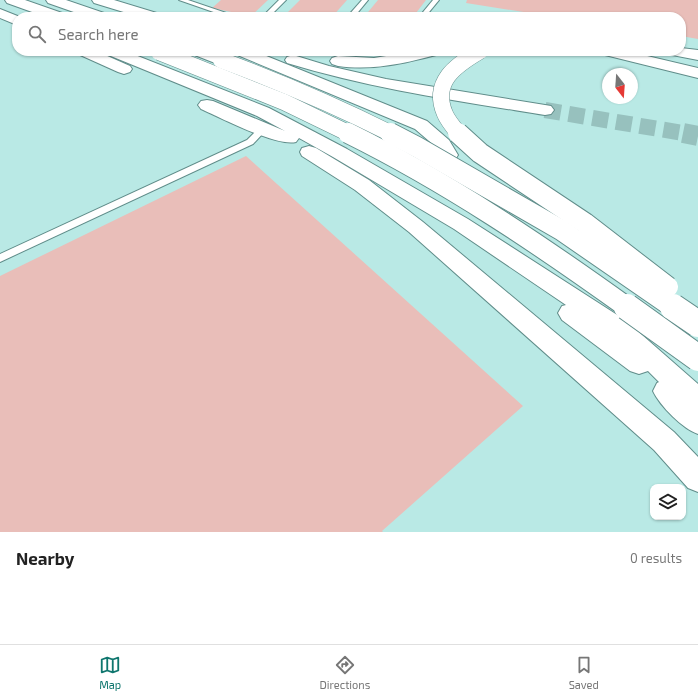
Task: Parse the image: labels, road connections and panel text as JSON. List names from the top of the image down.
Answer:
{
  "north": "bottom",
  "page": {
    "search": "Search here",
    "heading": ["Nearby", "0 results"],
    "nav": ["Map", "Directions", "Saved"]
  }
}
